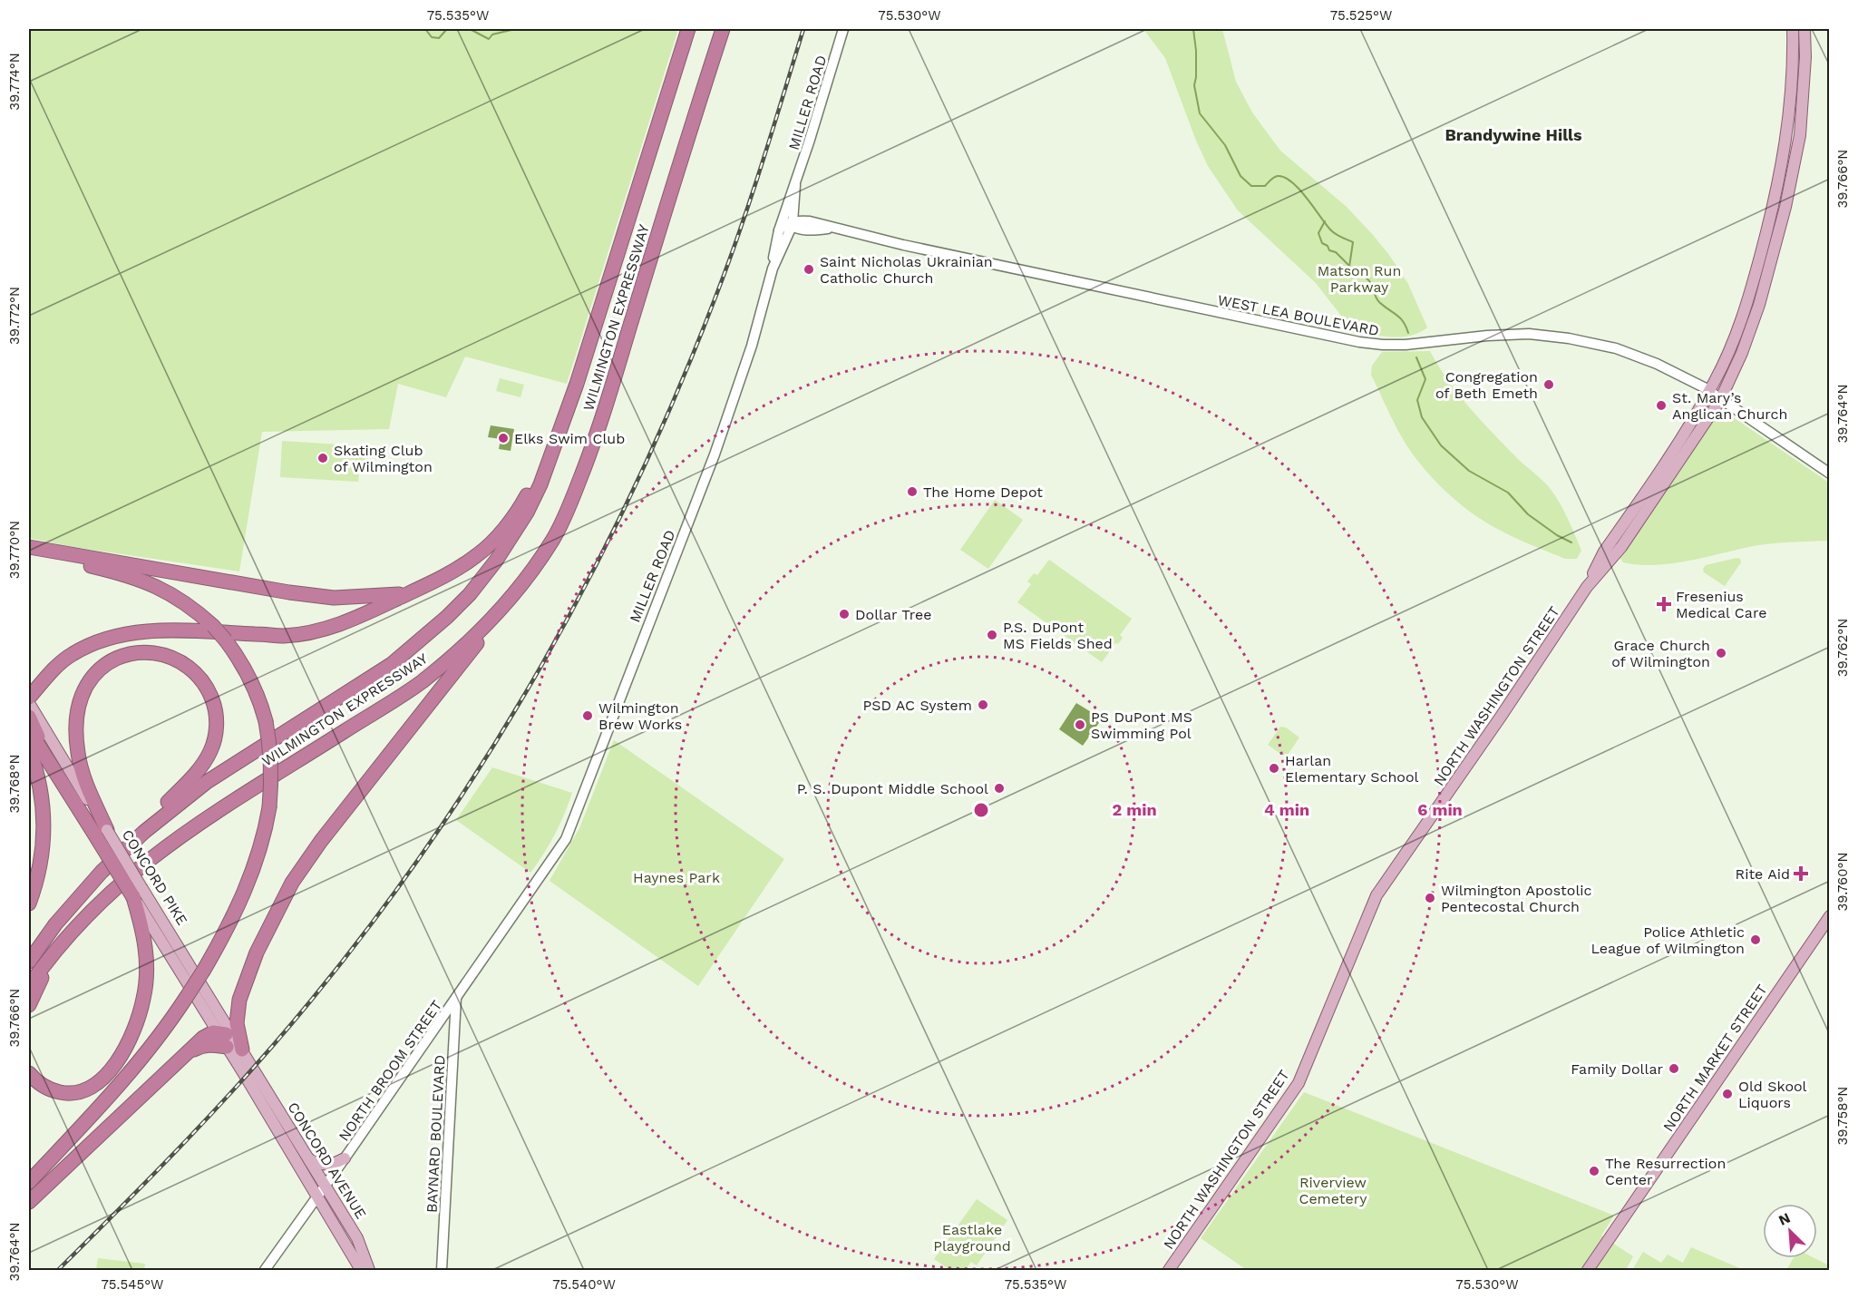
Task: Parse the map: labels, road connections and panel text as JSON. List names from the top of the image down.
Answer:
{
  "streets": {
    "highway": ["WILMINGTON EXPRESSWAY", "CONCORD PIKE"],
    "main road": ["NORTH WASHINGTON STREET", "NORTH MARKET STREET", "CONCORD AVENUE"],
    "street": [
      "MILLER ROAD",
      "WEST LEA BOULEVARD",
      "NORTH BROOM STREET",
      "BAYNARD BOULEVARD"
    ]
  },
  "crossings": [
    ["MILLER ROAD", "WEST LEA BOULEVARD"],
    ["MILLER ROAD", "NORTH BROOM STREET"],
    ["WEST LEA BOULEVARD", "NORTH WASHINGTON STREET"],
    ["CONCORD PIKE", "CONCORD AVENUE"],
    ["NORTH BROOM STREET", "BAYNARD BOULEVARD"],
    ["NORTH BROOM STREET", "CONCORD AVENUE"]
  ],
  "districts": ["Brandywine Hills"],
  "parks": [
    "Matson Run Parkway",
    "Haynes Park",
    "Riverview Cemetery",
    "Eastlake Playground"
  ],
  "places": {
    "other": [
      "Saint Nicholas Ukrainian Catholic Church",
      "Congregation of Beth Emeth",
      "St. Mary’s Anglican Church",
      "Elks Swim Club",
      "Skating Club of Wilmington",
      "The Home Depot",
      "Dollar Tree",
      "P.S. DuPont MS Fields Shed",
      "Grace Church of Wilmington",
      "PSD AC System",
      "Wilmington Brew Works",
      "PS DuPont MS Swimming Pol",
      "Harlan Elementary School",
      "P. S. Dupont Middle School",
      "Wilmington Apostolic Pentecostal Church",
      "Police Athletic League of Wilmington",
      "Family Dollar",
      "Old Skool Liquors",
      "The Resurrection Center"
    ],
    "health": ["Fresenius Medical Care", "Rite Aid"]
  },
  "north": "top left",
  "coordinates": [
    "75.535°W",
    "75.530°W",
    "75.525°W",
    "39.774°N",
    "39.766°N",
    "39.772°N",
    "39.764°N",
    "39.770°N",
    "39.762°N",
    "39.768°N",
    "39.760°N",
    "39.758°N",
    "75.545°W",
    "75.540°W"
  ],
  "rings": ["2 min", "4 min", "6 min"]
}
